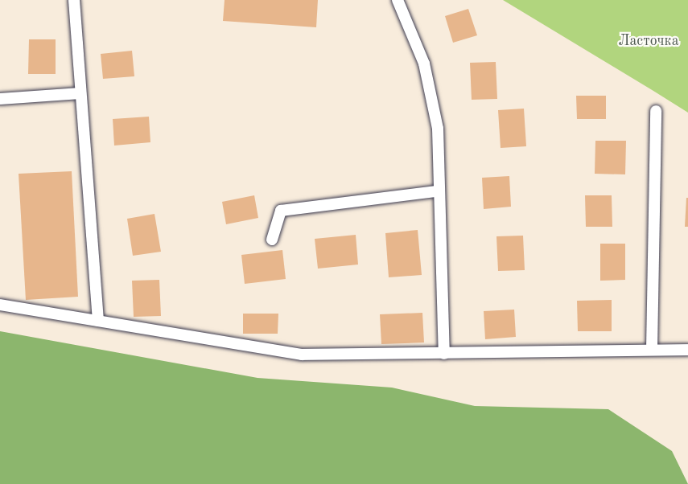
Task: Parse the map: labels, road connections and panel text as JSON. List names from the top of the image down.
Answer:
{
  "parks": ["Ласточка"]
}
